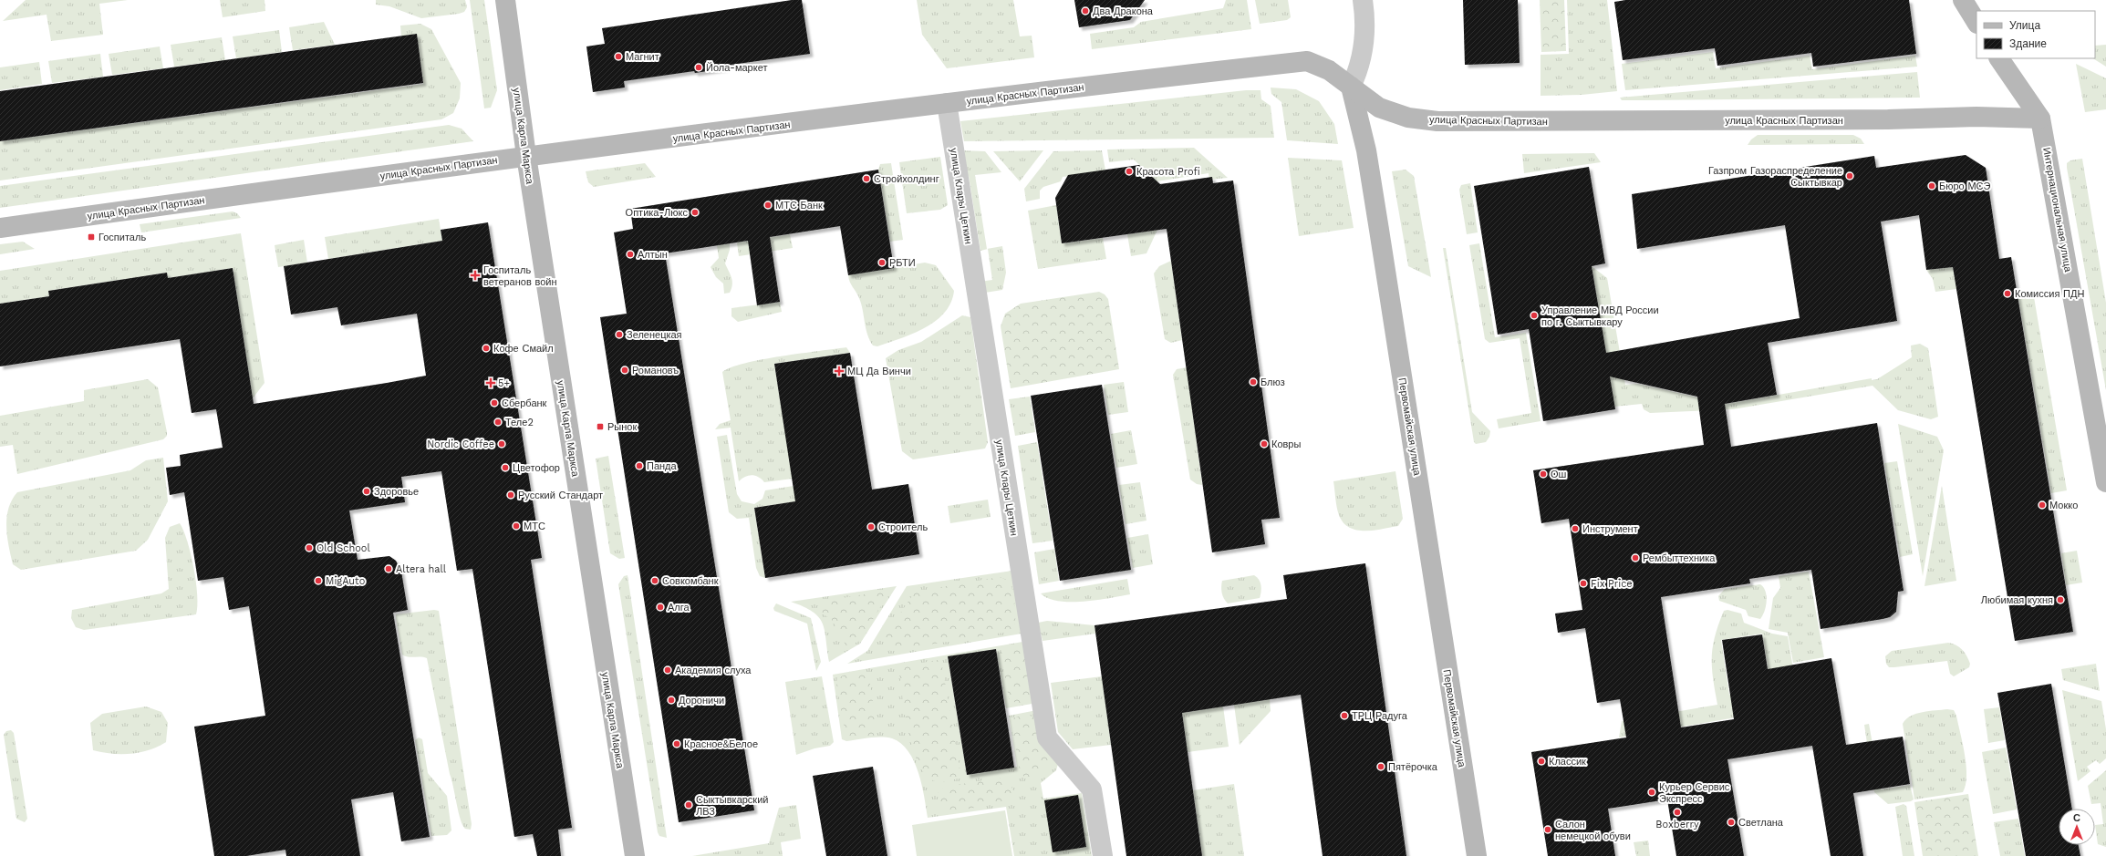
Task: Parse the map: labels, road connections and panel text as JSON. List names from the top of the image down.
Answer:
{
  "streets": {
    "street": [
      "улица Красных Партизан",
      "улица Карла Маркса",
      "улица Клары Цеткин",
      "Интернациональная улица",
      "Первомайская улица"
    ]
  },
  "crossings": [
    ["улица Красных Партизан", "улица Карла Маркса"],
    ["улица Красных Партизан", "улица Клары Цеткин"],
    ["улица Красных Партизан", "Интернациональная улица"],
    ["улица Красных Партизан", "Первомайская улица"]
  ],
  "places": {
    "other": [
      "Два Дракона",
      "Магнит",
      "Йола-маркет",
      "Красота Profi",
      "Газпром Газораспределение Сыктывкар",
      "Стройхолдинг",
      "Бюро МСЭ",
      "МТС Банк",
      "Оптика-Люкс",
      "Алтын",
      "РБТИ",
      "Комиссия ПДН",
      "Управление МВД России по г. Сыктывкару",
      "Зеленецкая",
      "Кофе Смайл",
      "Романовъ",
      "Блюз",
      "Сбербанк",
      "Теле2",
      "Nordic Coffee",
      "Ковры",
      "Панда",
      "Цветофор",
      "Ош",
      "Здоровье",
      "Русский Стандарт",
      "Мокко",
      "МТС",
      "Строитель",
      "Инструмент",
      "Old School",
      "Рембыттехника",
      "Altera hall",
      "MigAuto",
      "Совкомбанк",
      "Fix Price",
      "Любимая кухня",
      "Алга",
      "Академия слуха",
      "Дороничи",
      "ТРЦ Радуга",
      "Красное&Белое",
      "Классик",
      "Пятёрочка",
      "Курьер Сервис Экспресс",
      "Сыктывкарский ЛВЗ",
      "Boxberry",
      "Светлана",
      "Салон немецкой обуви"
    ],
    "transit": ["Госпиталь", "Рынок"],
    "health": ["Госпиталь ветеранов войн", "МЦ Да Винчи", "5+"]
  },
  "legend": ["Улица", "Здание"],
  "north": "top"
}
